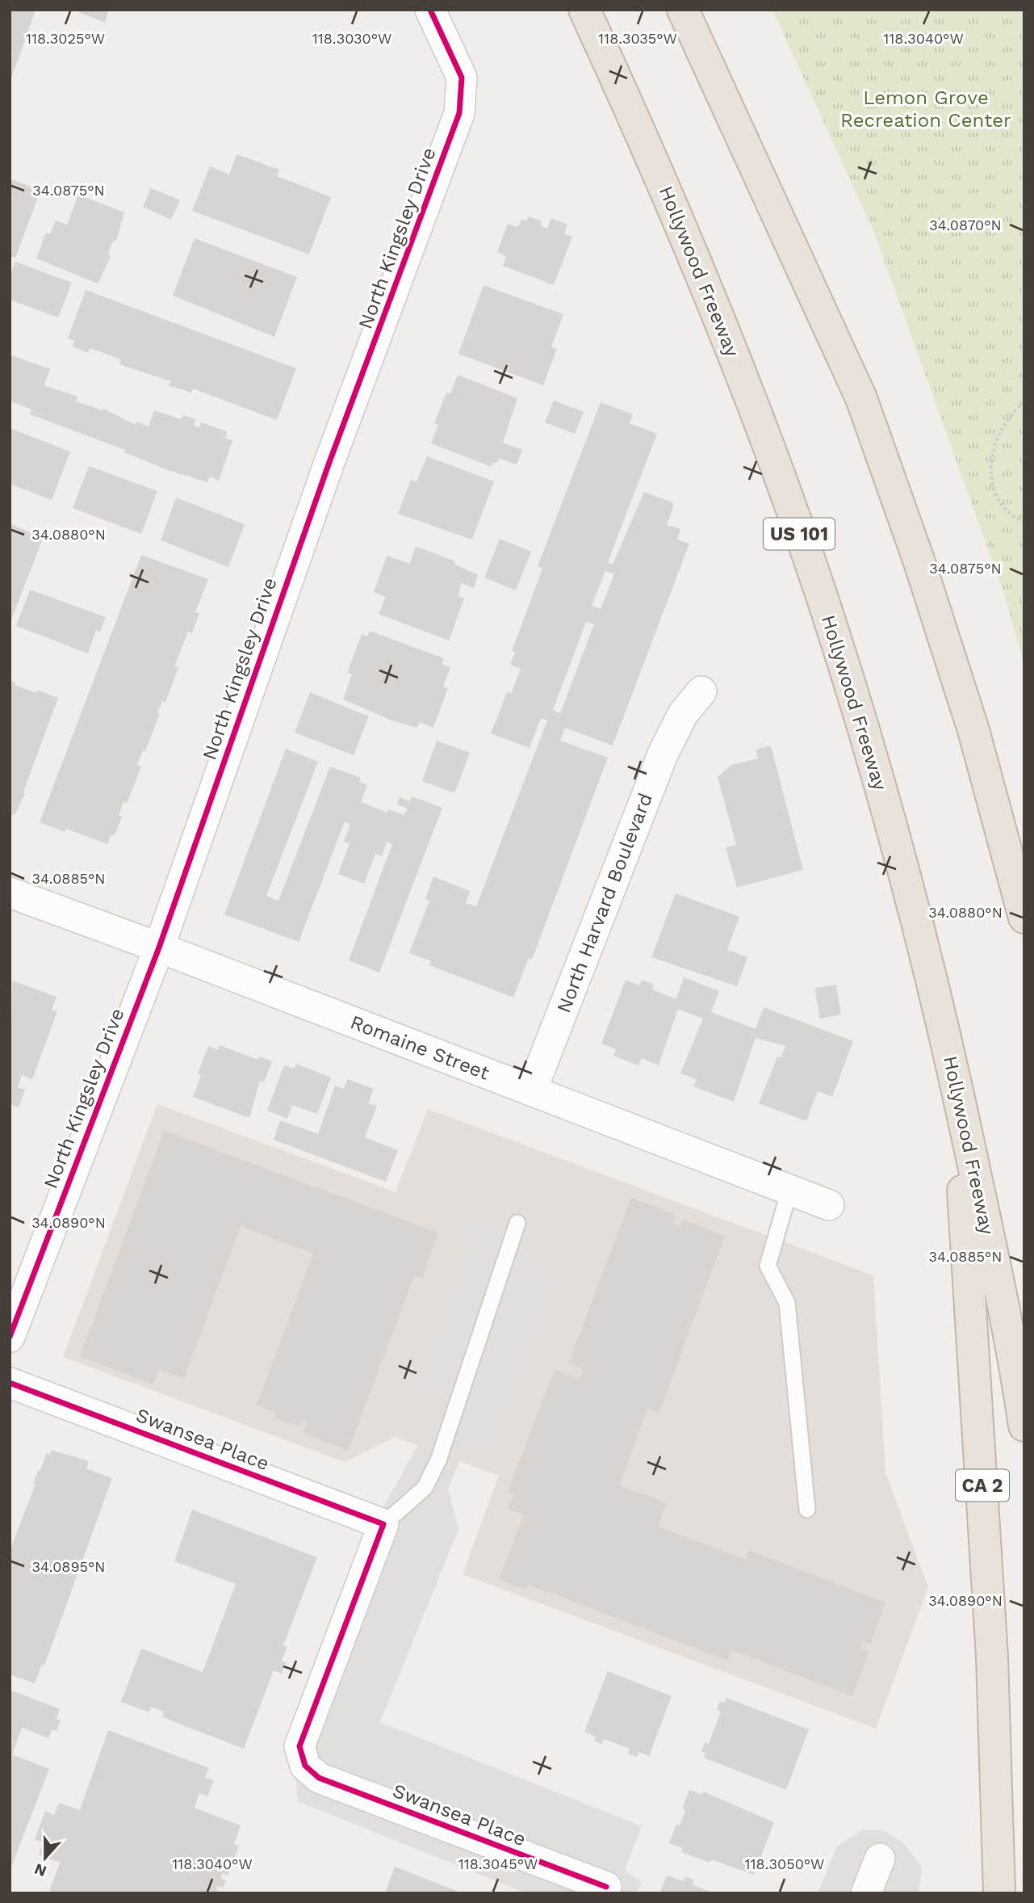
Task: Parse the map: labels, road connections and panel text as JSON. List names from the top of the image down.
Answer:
{
  "streets": {
    "highway": ["Hollywood Freeway", "US 101", "CA 2"],
    "street": [
      "North Kingsley Drive",
      "North Harvard Boulevard",
      "Romaine Street",
      "Swansea Place"
    ]
  },
  "crossings": [
    ["North Kingsley Drive", "Romaine Street"],
    ["Hollywood Freeway", "CA 2"],
    ["North Harvard Boulevard", "Romaine Street"]
  ],
  "parks": ["Lemon Grove Recreation Center"],
  "north": "bottom",
  "coordinates": [
    "118.3025°W",
    "118.3030°W",
    "118.3035°W",
    "118.3040°W",
    "34.0875°N",
    "34.0870°N",
    "34.0880°N",
    "34.0885°N",
    "34.0890°N",
    "34.0895°N",
    "118.3045°W",
    "118.3050°W"
  ]
}
